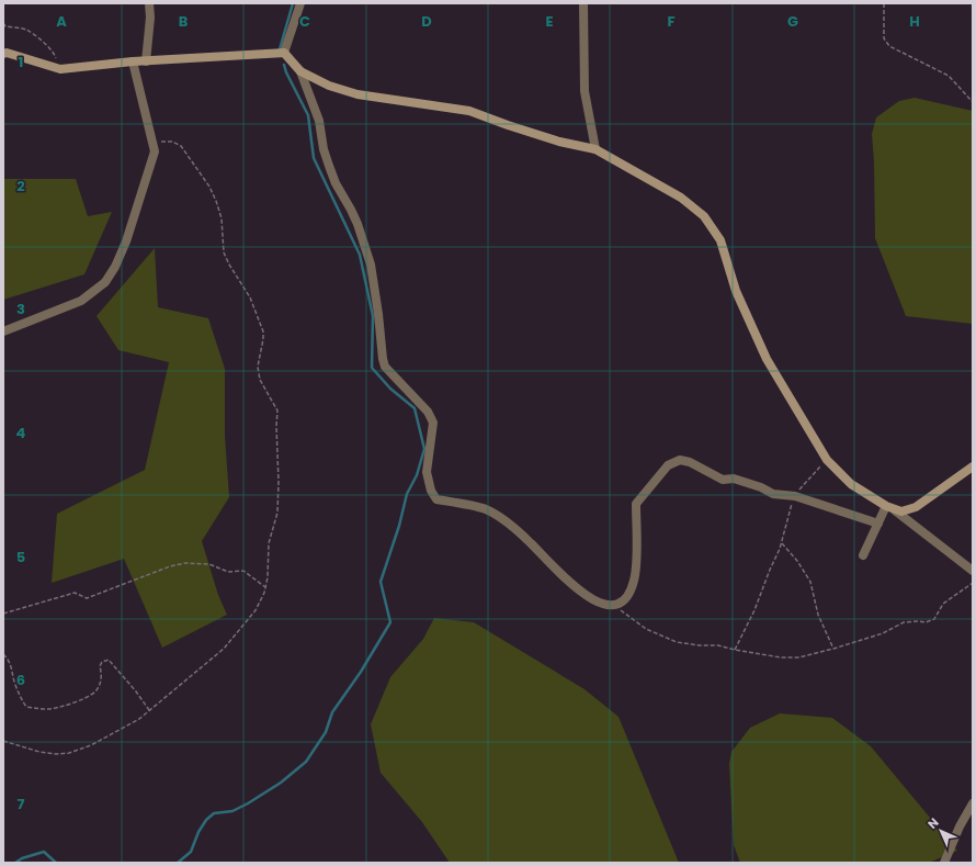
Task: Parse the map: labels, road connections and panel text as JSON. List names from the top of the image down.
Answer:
{
  "north": "top left",
  "grid": {
    "columns": [
      "A",
      "B",
      "C",
      "D",
      "E",
      "F",
      "G",
      "H"
    ],
    "rows": [
      "1",
      "2",
      "3",
      "4",
      "5",
      "6",
      "7"
    ]
  }
}
